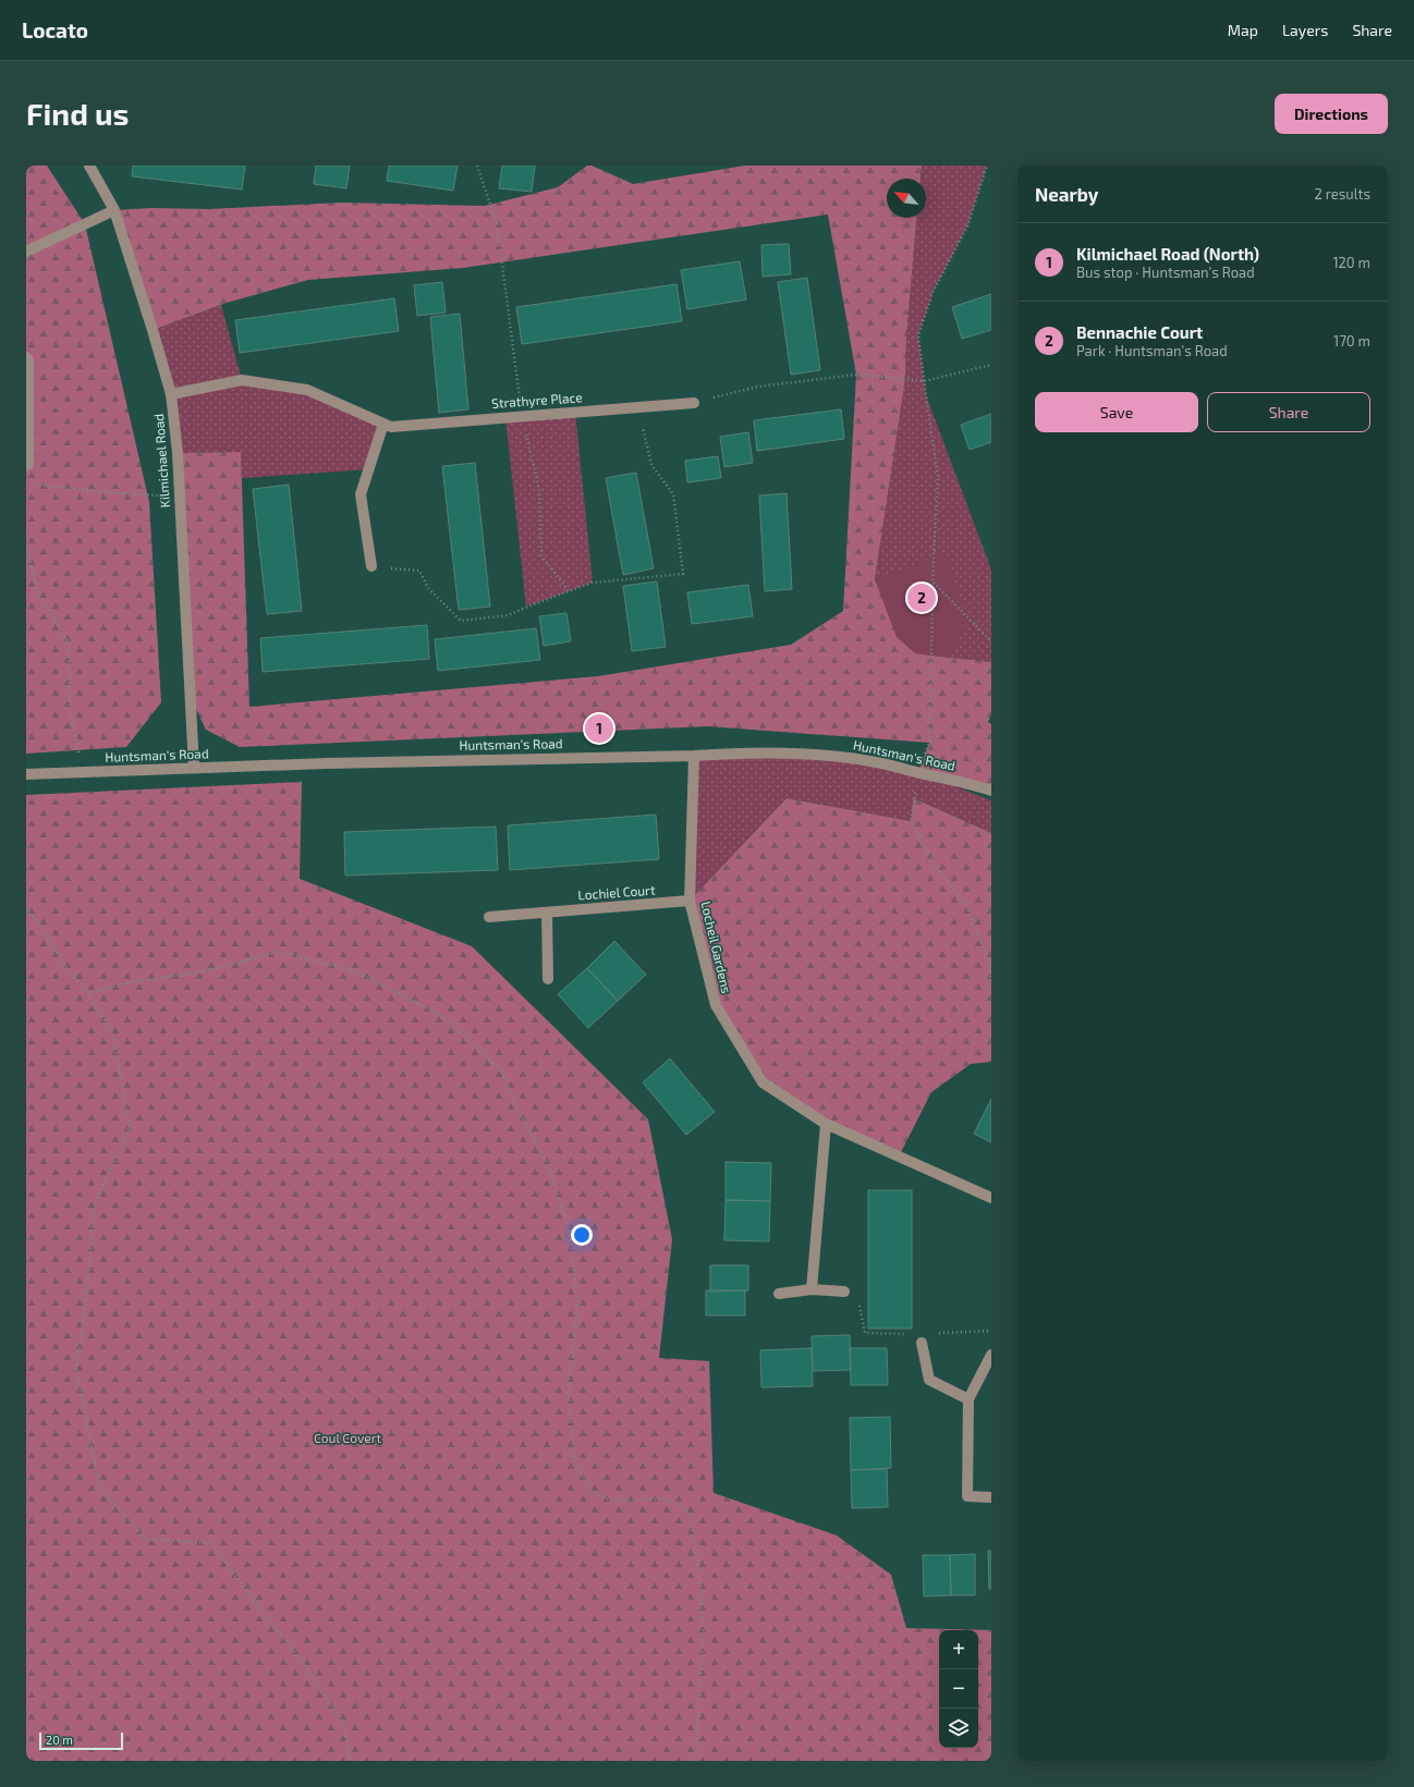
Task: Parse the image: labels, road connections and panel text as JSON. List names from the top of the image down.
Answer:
{
  "streets": {
    "street": [
      "Strathyre Place",
      "Kilmichael Road",
      "Huntsman's Road",
      "Lochiel Court",
      "Locheil Gardens"
    ]
  },
  "crossings": [
    ["Strathyre Place", "Kilmichael Road"],
    ["Kilmichael Road", "Huntsman's Road"],
    ["Huntsman's Road", "Locheil Gardens"],
    ["Lochiel Court", "Locheil Gardens"]
  ],
  "parks": ["Coul Covert"],
  "scale_bar": "20 m",
  "north": "top left",
  "page": {
    "header": "Locato",
    "nav": ["Map", "Layers", "Share"],
    "buttons": [
      "Directions",
      ["Save", "Share"]
    ],
    "title": "Find us",
    "heading": ["Nearby", "2 results"],
    "list": [
      {
        "mark": "1",
        "name": "Kilmichael Road (North)",
        "note": "Bus stop · Huntsman's Road",
        "value": "120 m"
      },
      {
        "mark": "2",
        "name": "Bennachie Court",
        "note": "Park · Huntsman's Road",
        "value": "170 m"
      }
    ],
    "pins": ["2", "1"],
    "map_buttons": ["+", "−"],
    "scale": "20 m"
  }
}
